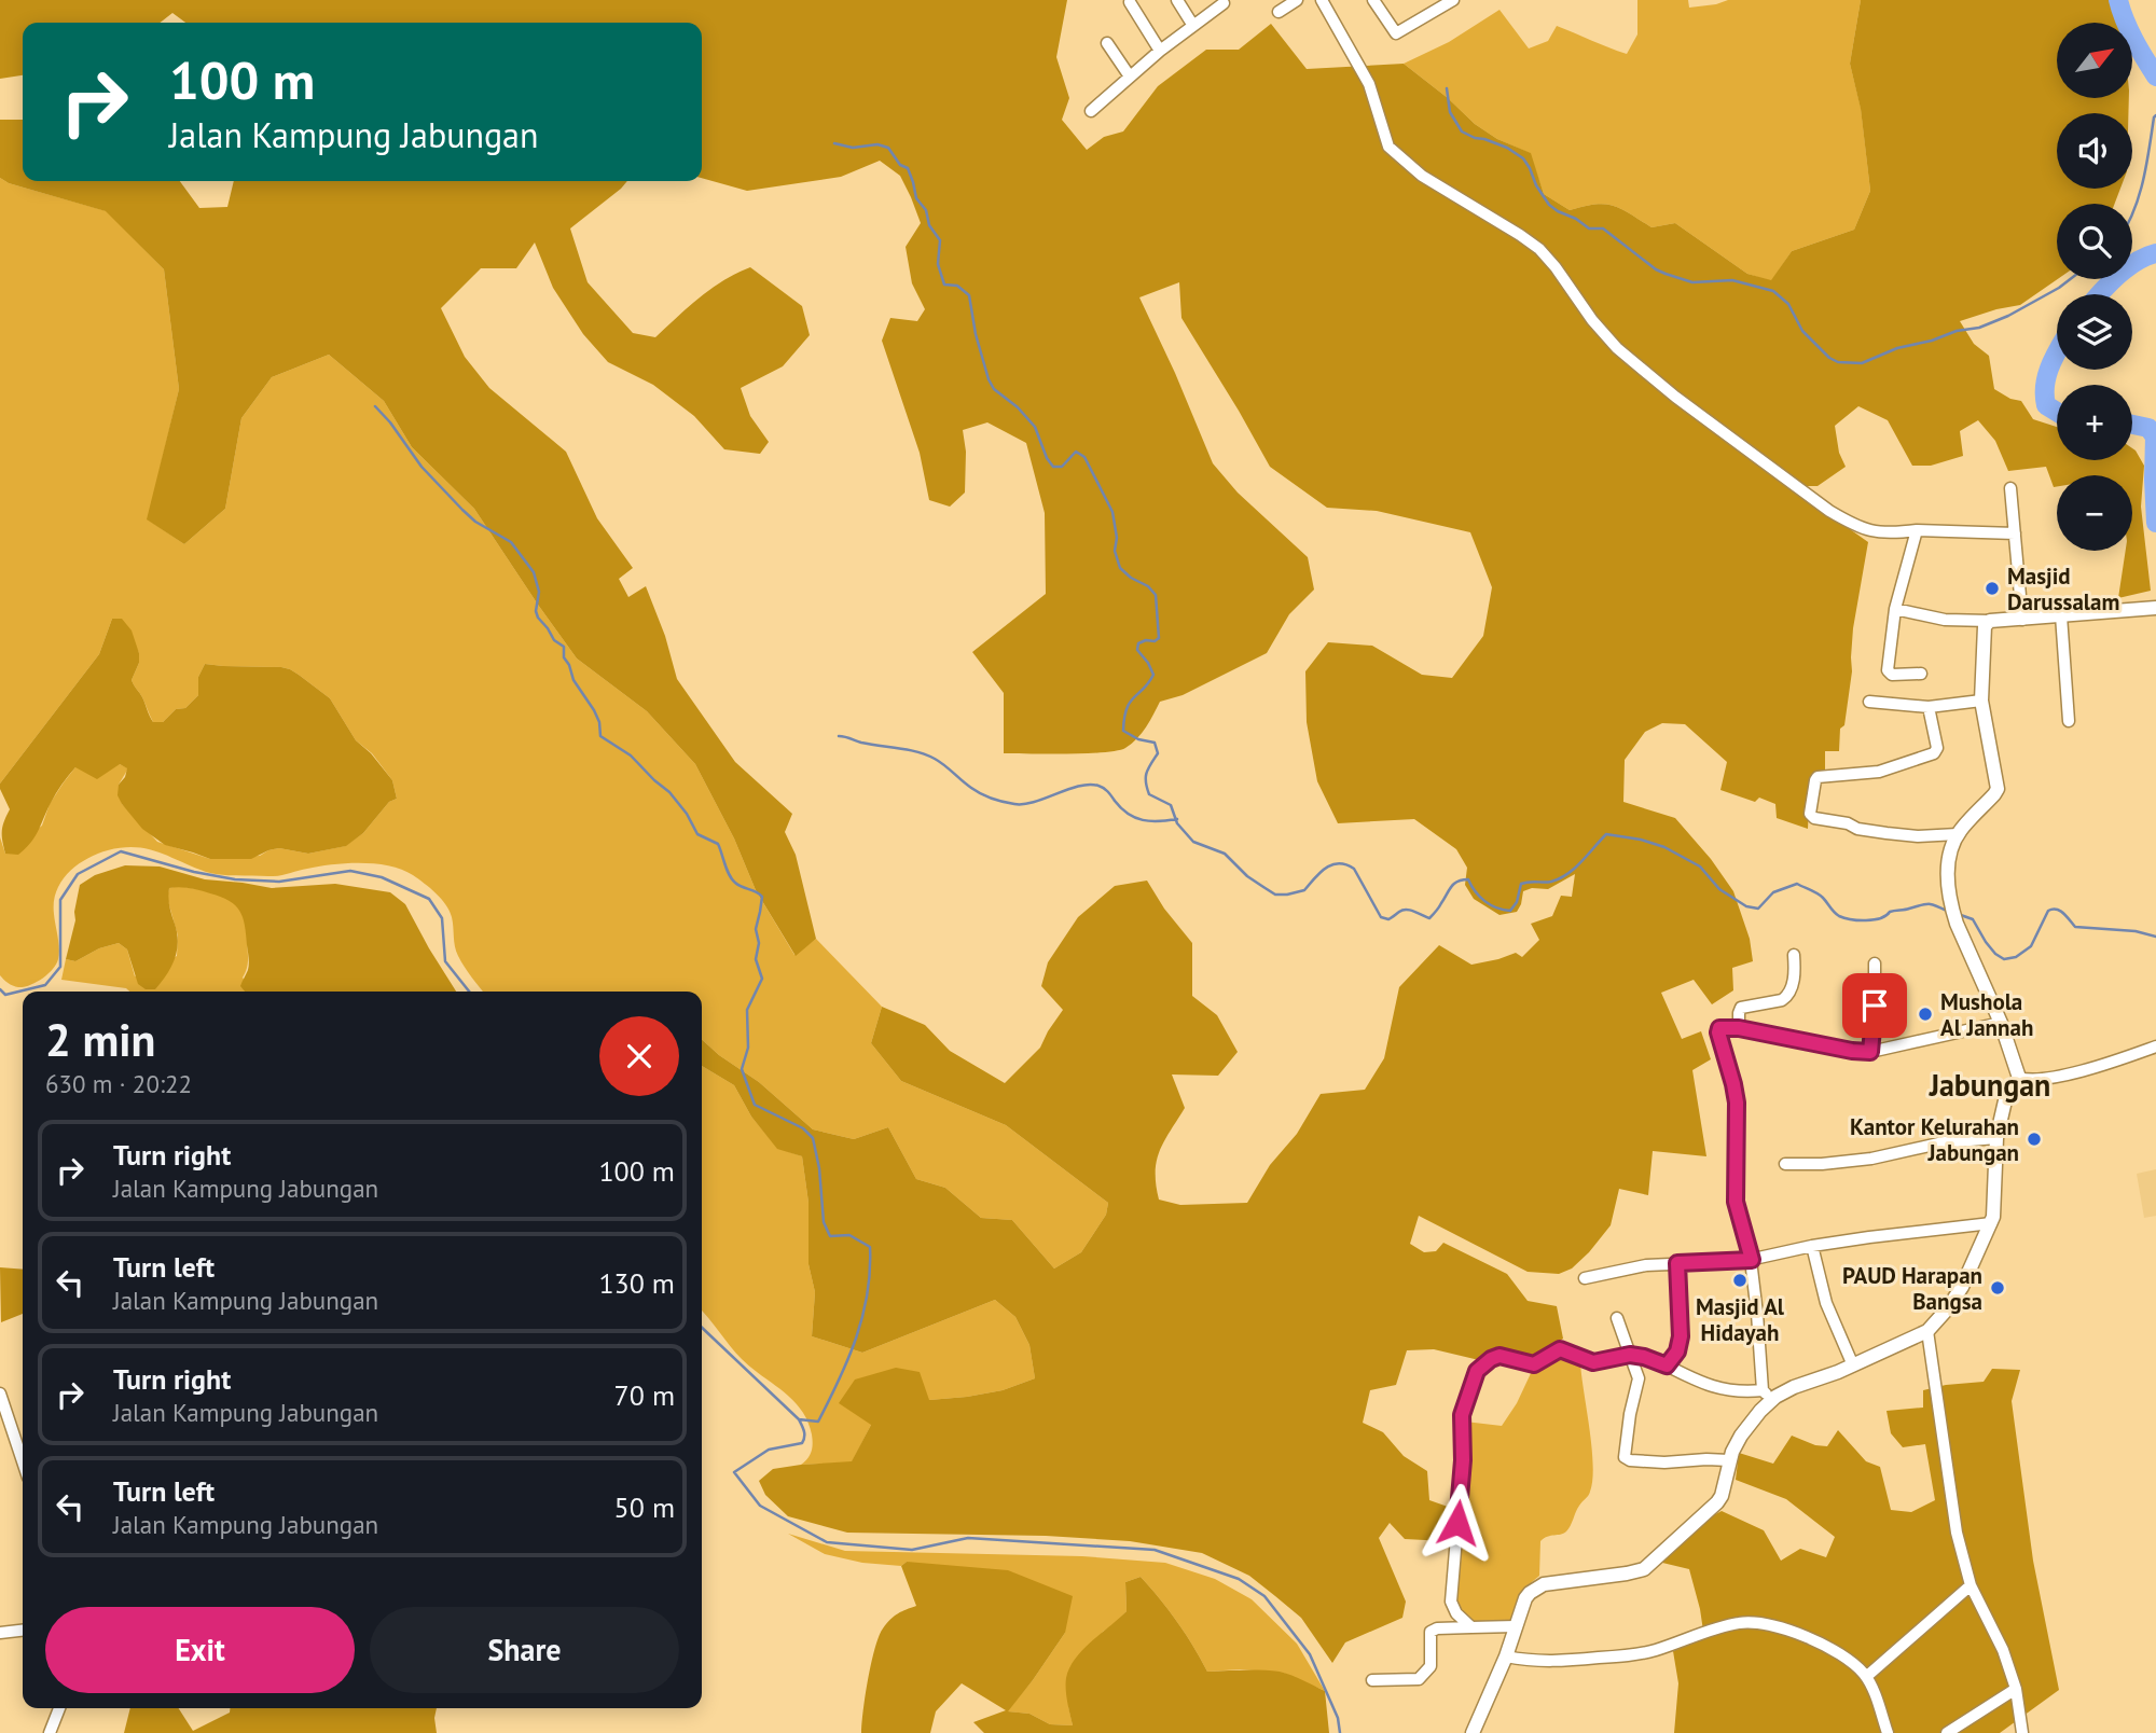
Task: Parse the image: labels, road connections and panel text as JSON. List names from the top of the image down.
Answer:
{
  "districts": ["Jabungan"],
  "places": [
    "Masjid Darussalam",
    "Mushola Al Jannah",
    "Kantor Kelurahan Jabungan",
    "Masjid Al Hidayah",
    "PAUD Harapan Bangsa"
  ],
  "north": "top right",
  "page": {
    "map_buttons": ["+", "−"],
    "turn": ["100 m", "Jalan Kampung Jabungan"],
    "heading": ["2 min", "630 m · 20:22"],
    "list": [
      {
        "name": "Turn right",
        "note": "Jalan Kampung Jabungan",
        "value": "100 m"
      },
      {
        "name": "Turn left",
        "note": "Jalan Kampung Jabungan",
        "value": "130 m"
      },
      {
        "name": "Turn right",
        "note": "Jalan Kampung Jabungan",
        "value": "70 m"
      },
      {
        "name": "Turn left",
        "note": "Jalan Kampung Jabungan",
        "value": "50 m"
      }
    ],
    "buttons": ["Exit", "Share"]
  }
}
